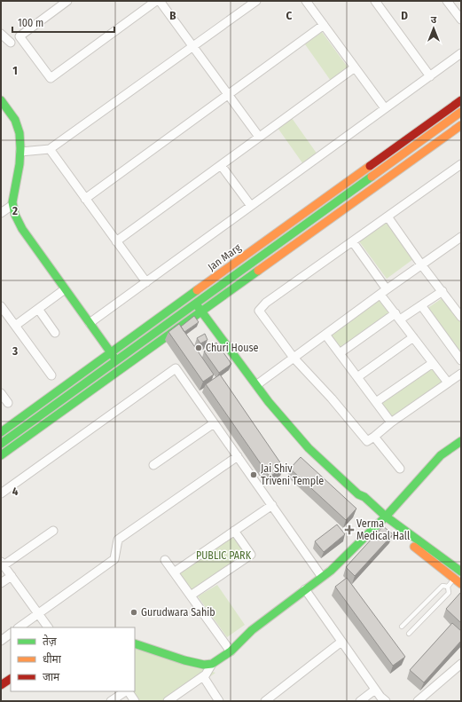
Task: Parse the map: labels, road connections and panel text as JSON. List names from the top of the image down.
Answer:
{
  "streets": {
    "street": ["Jan Marg"]
  },
  "parks": ["PUBLIC PARK"],
  "places": {
    "other": ["Churi House", "Jai Shiv Triveni Temple", "Gurudwara Sahib"],
    "health": ["Verma Medical Hall"]
  },
  "legend": ["तेज़", "धीमा", "जाम"],
  "scale_bar": "100 m",
  "north": "top",
  "grid": {
    "columns": ["B", "C", "D"],
    "rows": [
      "1",
      "2",
      "3",
      "4"
    ]
  }
}
